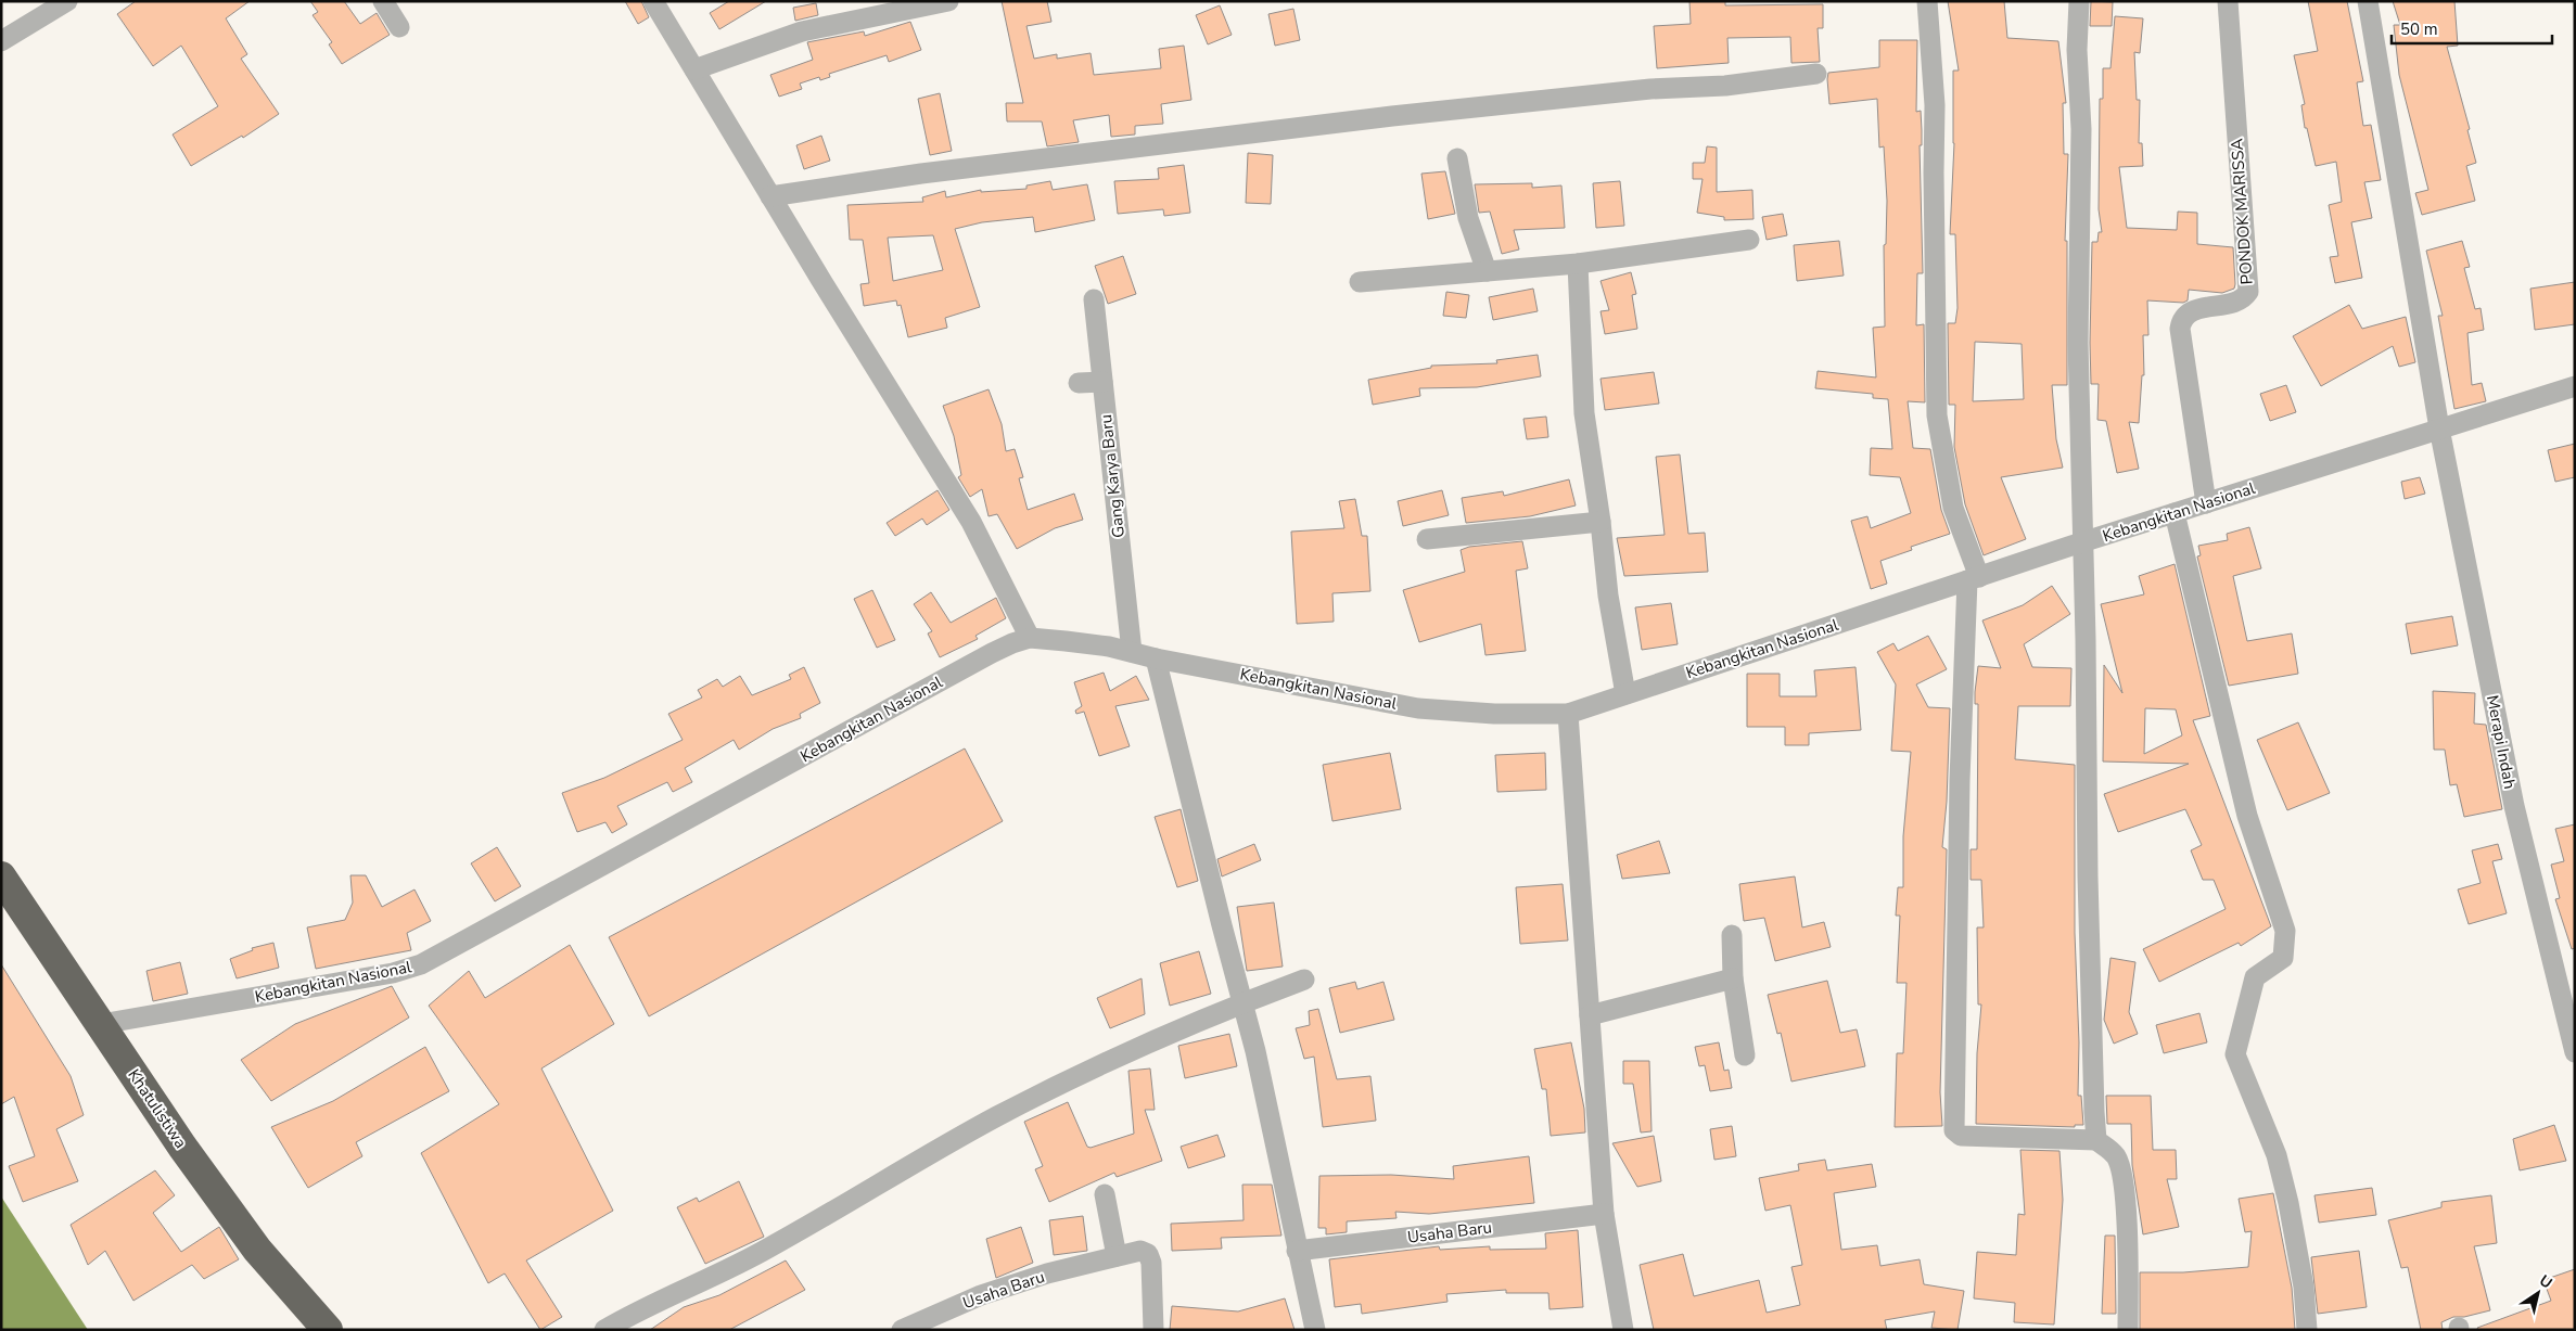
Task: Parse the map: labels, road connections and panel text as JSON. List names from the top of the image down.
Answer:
{
  "streets": {
    "highway": ["Khatulistiwa"],
    "street": [
      "PONDOK MARISSA",
      "Gang Karya Baru",
      "Kebangkitan Nasional",
      "Merapi Indah",
      "Usaha Baru"
    ]
  },
  "crossings": [
    ["PONDOK MARISSA", "Kebangkitan Nasional"],
    ["Gang Karya Baru", "Kebangkitan Nasional"],
    ["Kebangkitan Nasional", "Merapi Indah"],
    ["Kebangkitan Nasional", "Khatulistiwa"]
  ],
  "scale_bar": "50 m",
  "north": "top right"
}
